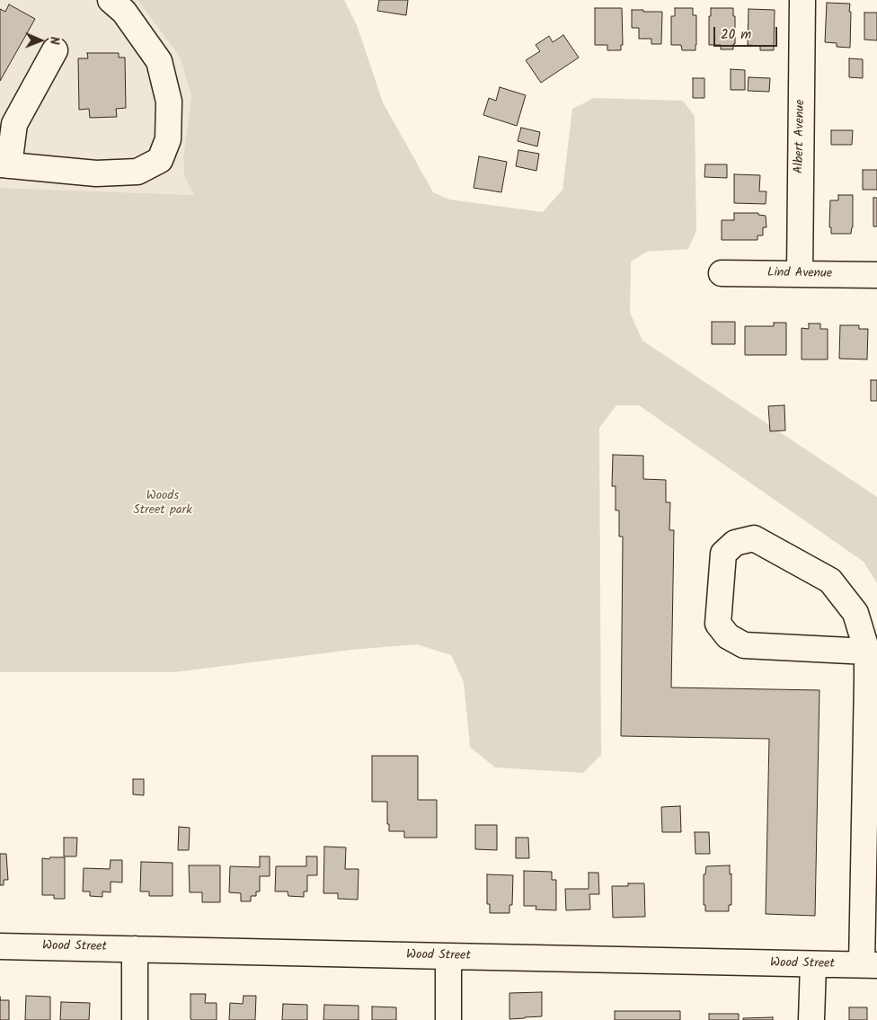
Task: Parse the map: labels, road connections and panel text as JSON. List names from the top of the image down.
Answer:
{
  "streets": {
    "street": ["Albert Avenue", "Lind Avenue", "Wood Street"]
  },
  "crossings": [
    ["Albert Avenue", "Lind Avenue"]
  ],
  "parks": ["Woods Street park"],
  "scale_bar": "20 m",
  "north": "right"
}
